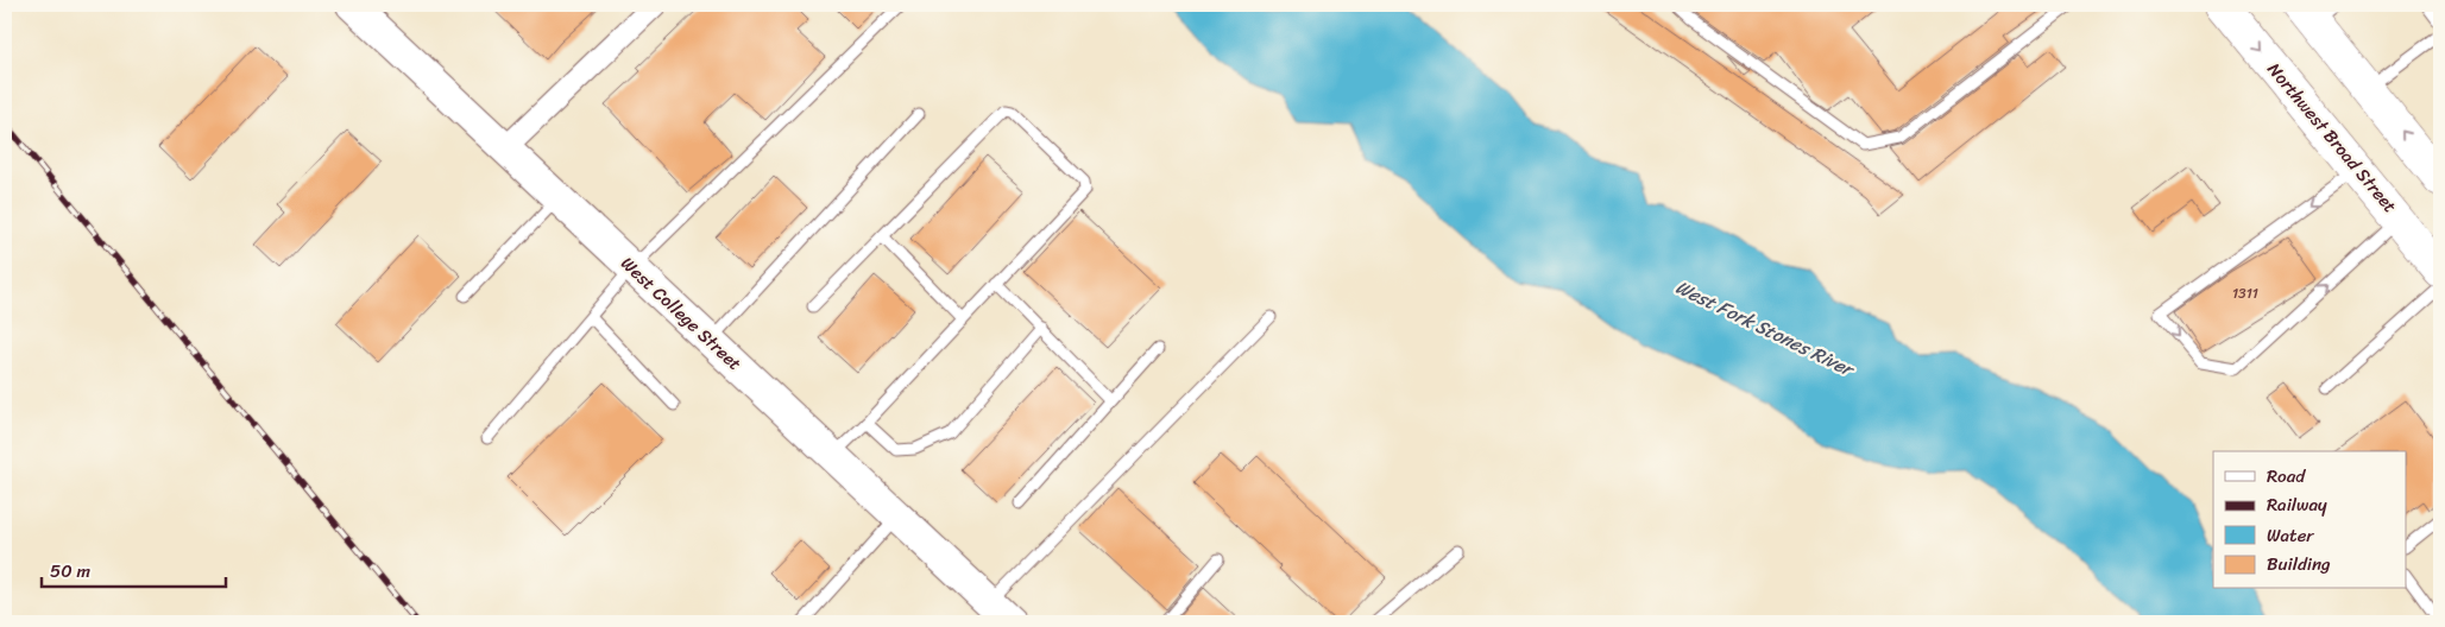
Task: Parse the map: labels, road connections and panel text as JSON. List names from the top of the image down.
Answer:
{
  "streets": {
    "main road": ["Northwest Broad Street"],
    "street": ["West College Street"]
  },
  "water": ["West Fork Stones River"],
  "house_numbers": ["1311"],
  "legend": [
    "Road",
    "Railway",
    "Water",
    "Building"
  ],
  "scale_bar": "50 m"
}
